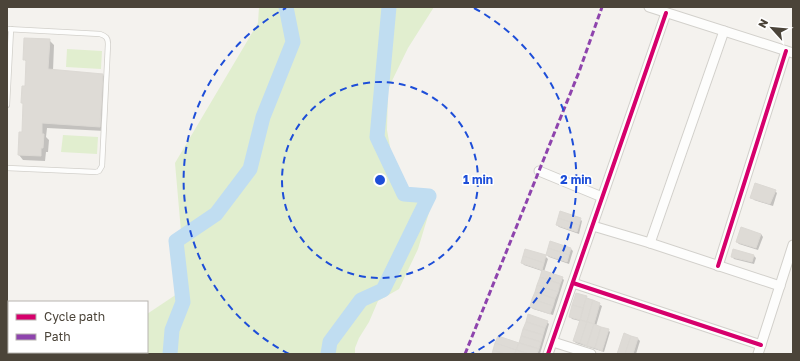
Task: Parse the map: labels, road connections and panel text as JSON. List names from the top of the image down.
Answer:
{
  "legend": ["Cycle path", "Path"],
  "north": "top left",
  "rings": ["1 min", "2 min"]
}
